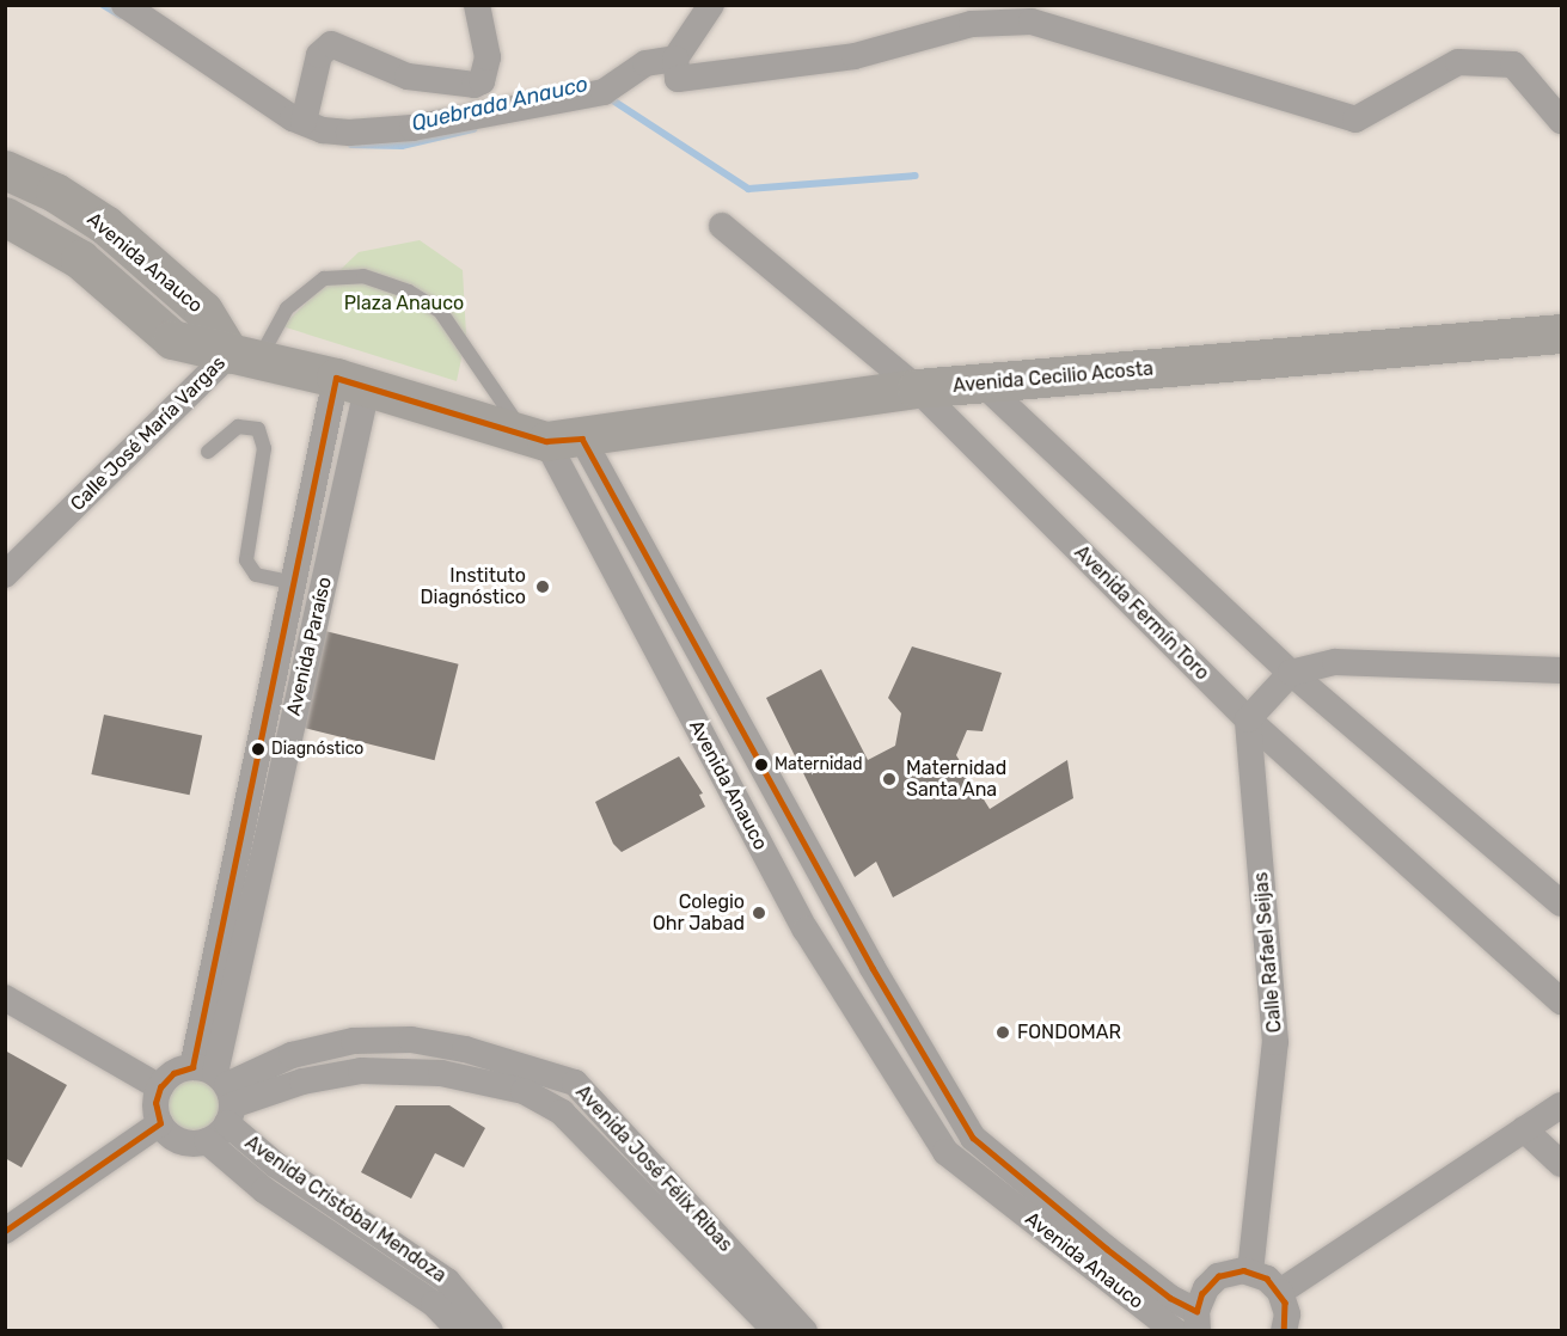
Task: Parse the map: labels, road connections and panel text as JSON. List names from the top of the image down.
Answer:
{
  "streets": {
    "main road": ["Avenida Anauco", "Avenida Cecilio Acosta"],
    "street": [
      "Calle José María Vargas",
      "Avenida Fermín Toro",
      "Avenida Paraíso",
      "Calle Rafael Seijas",
      "Avenida José Félix Ribas",
      "Avenida Cristóbal Mendoza"
    ]
  },
  "crossings": [
    ["Avenida Anauco", "Avenida Cecilio Acosta"],
    ["Avenida Anauco", "Calle José María Vargas"],
    ["Avenida Anauco", "Avenida Paraíso"],
    ["Avenida Cecilio Acosta", "Avenida Fermín Toro"],
    ["Avenida Fermín Toro", "Calle Rafael Seijas"],
    ["Avenida Paraíso", "Avenida José Félix Ribas"],
    ["Avenida Paraíso", "Avenida Cristóbal Mendoza"],
    ["Avenida José Félix Ribas", "Avenida Cristóbal Mendoza"]
  ],
  "water": ["Quebrada Anauco"],
  "parks": ["Plaza Anauco"],
  "places": [
    "Instituto Diagnóstico",
    "Diagnóstico",
    "Maternidad",
    "Maternidad Santa Ana",
    "Colegio Ohr Jabad",
    "FONDOMAR"
  ]
}
